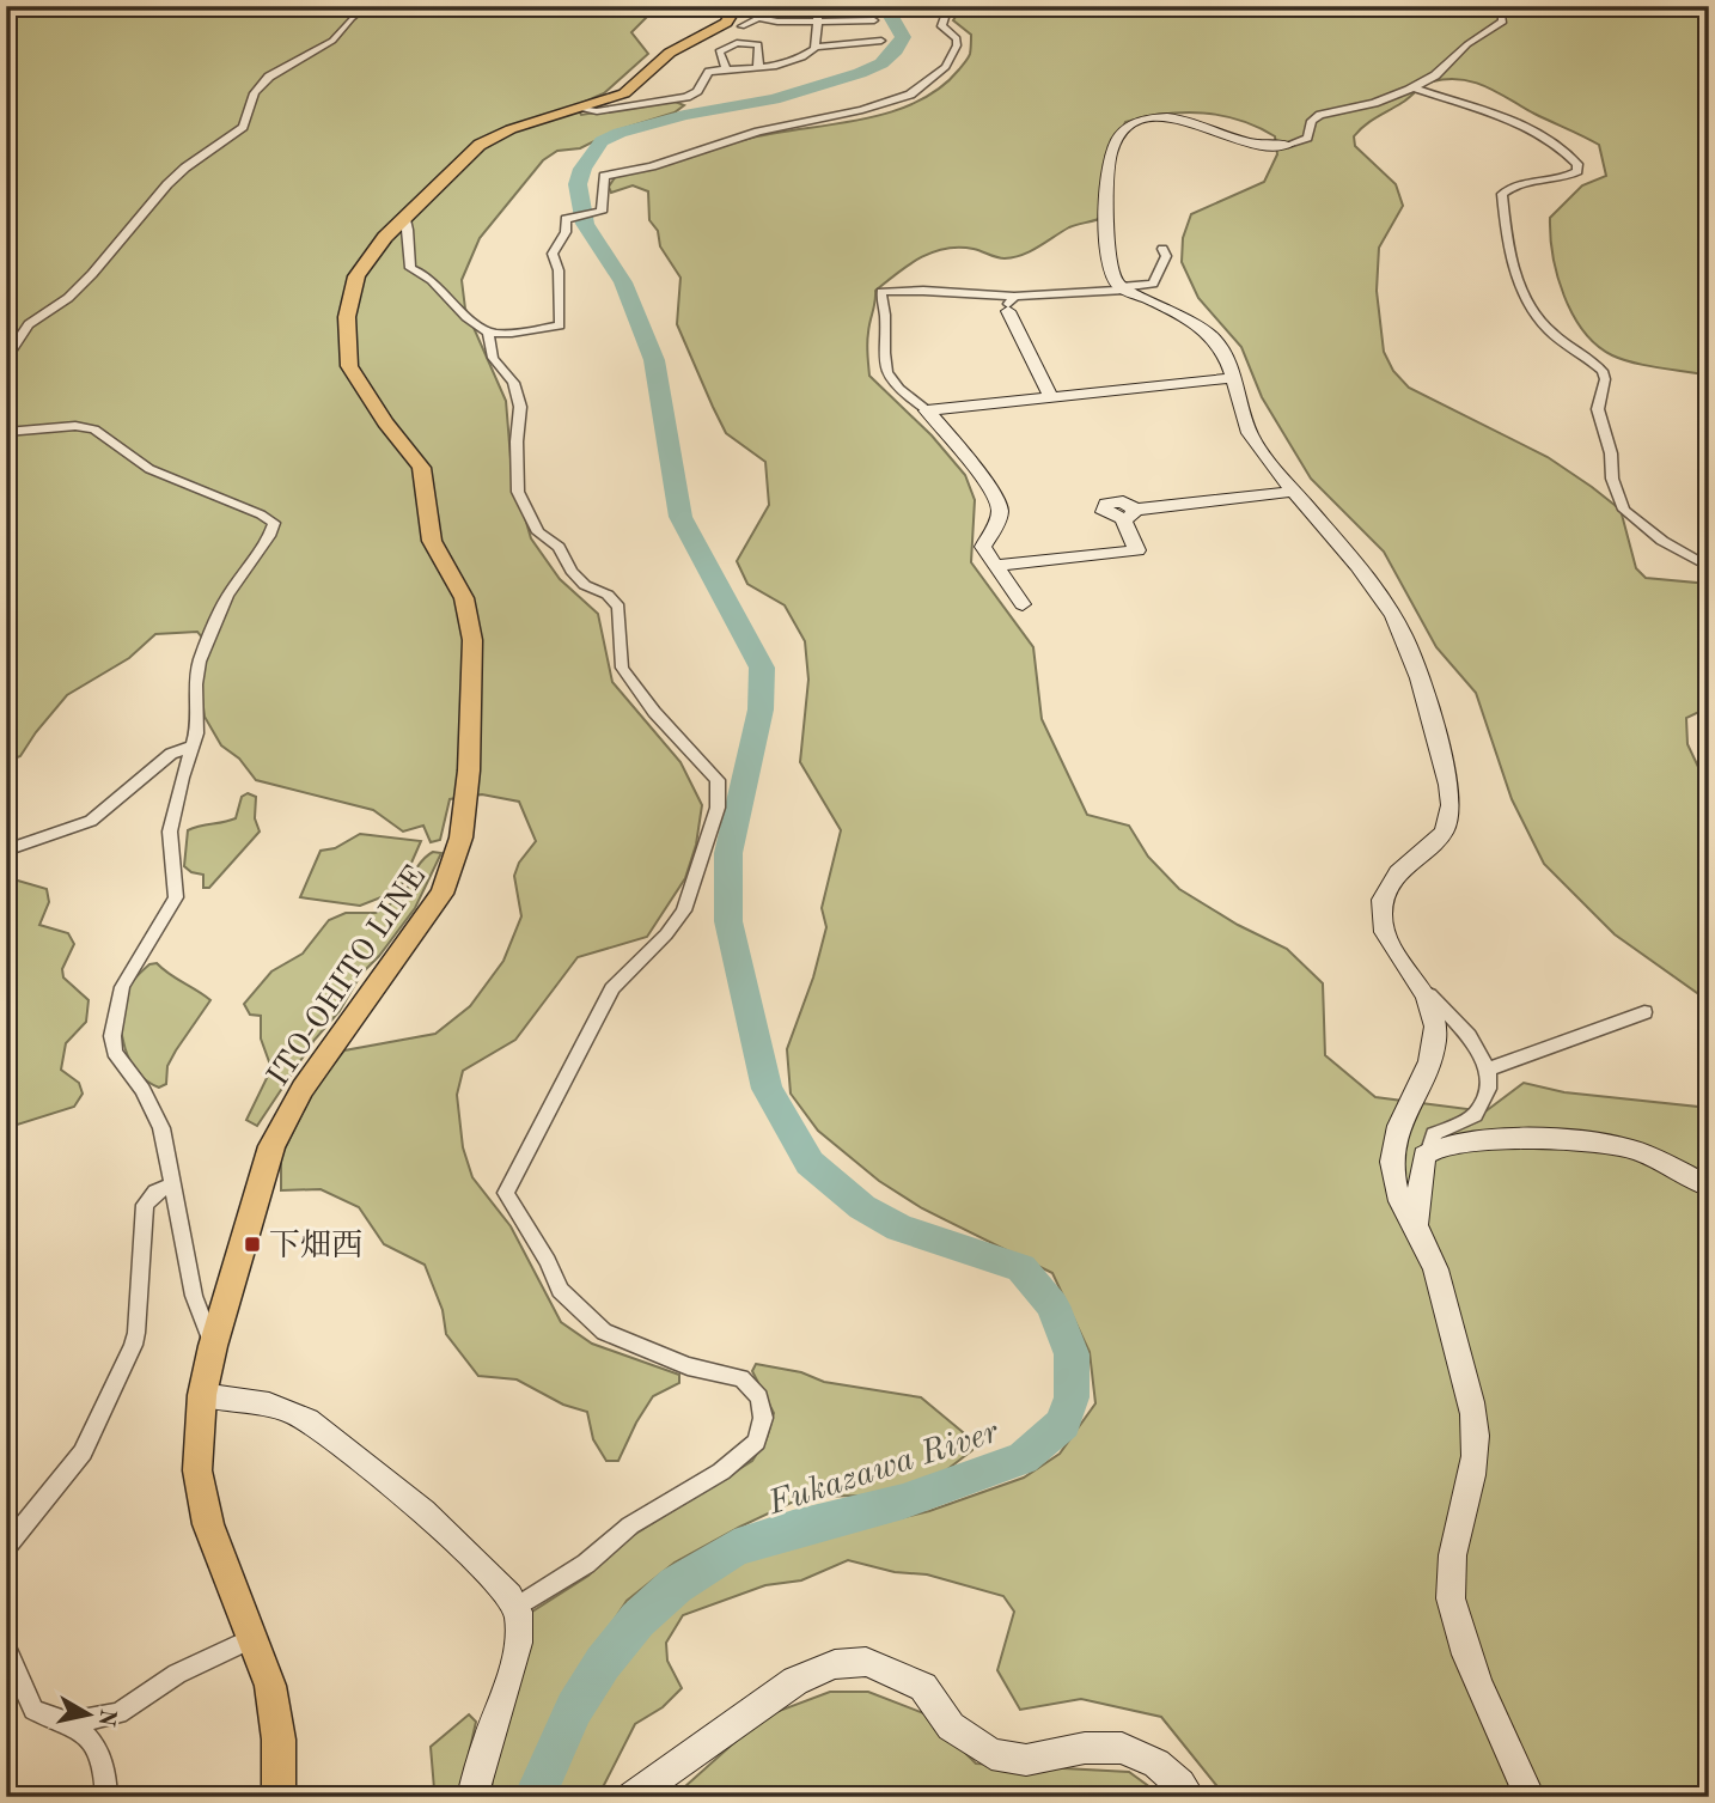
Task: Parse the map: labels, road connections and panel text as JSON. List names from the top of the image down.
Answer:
{
  "streets": {
    "main road": ["ITO-OHITO LINE"]
  },
  "water": ["Fukazawa River"],
  "places": {
    "transit": ["下畑西"]
  },
  "north": "right"
}
